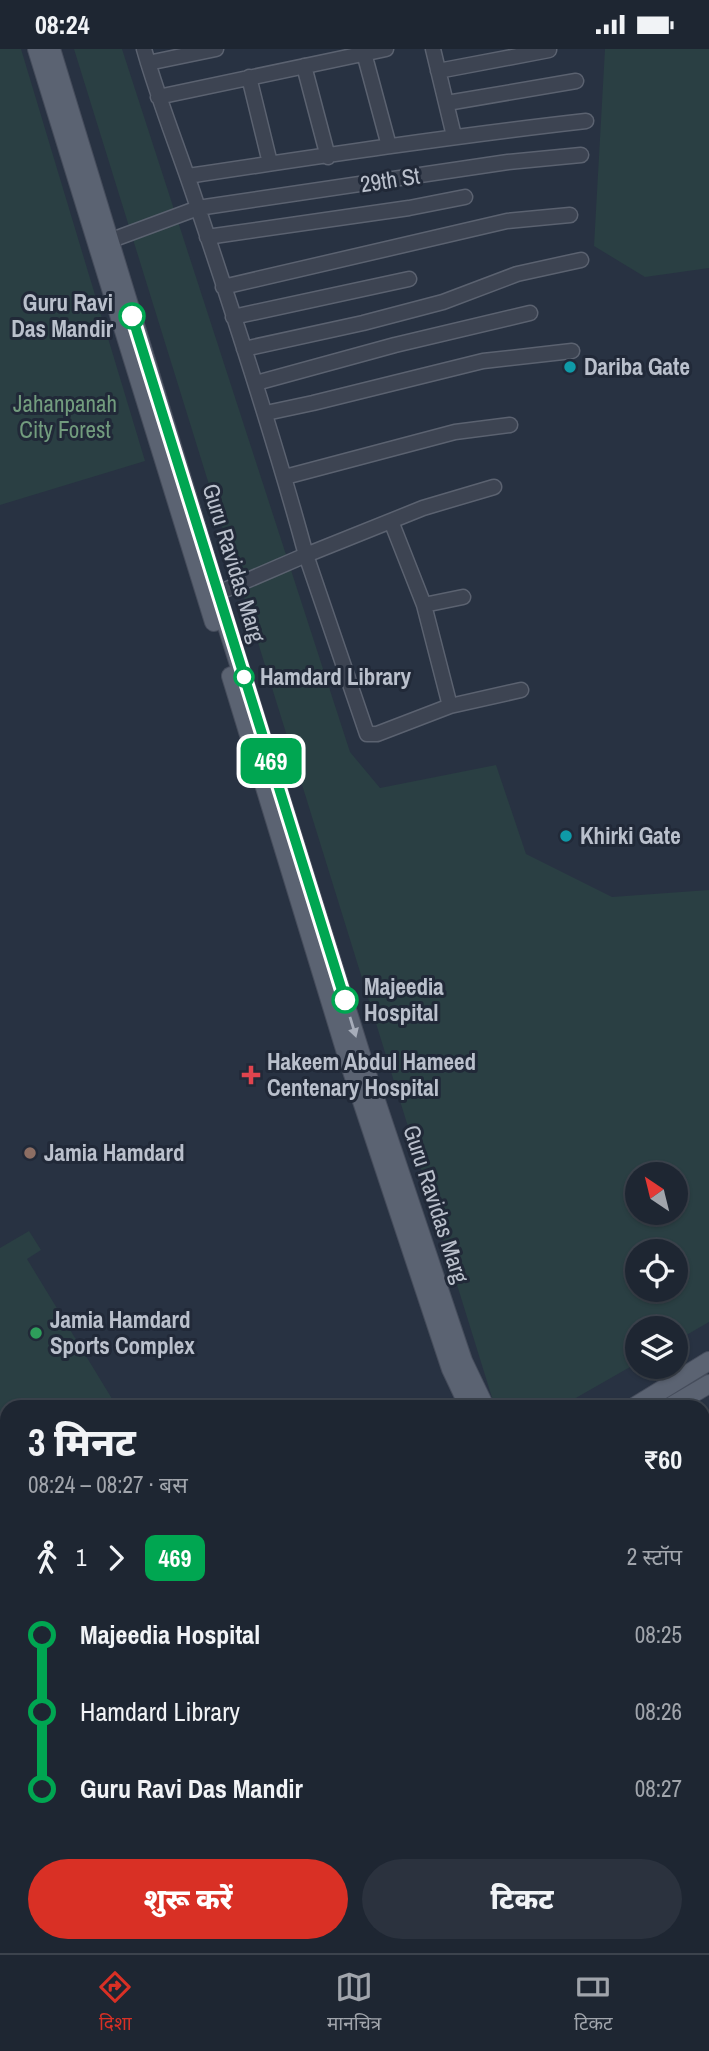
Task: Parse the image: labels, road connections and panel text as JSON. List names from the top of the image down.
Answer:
{
  "streets": {
    "main road": ["Guru Ravidas Marg"],
    "street": ["29th St"]
  },
  "crossings": [
    ["29th St", "Guru Ravidas Marg"]
  ],
  "parks": ["Jahanpanah City Forest"],
  "places": {
    "other": [
      "Guru Ravi Das Mandir",
      "Dariba Gate",
      "Hamdard Library",
      "Khirki Gate",
      "Majeedia Hospital",
      "Jamia Hamdard",
      "Jamia Hamdard Sports Complex"
    ],
    "health": ["Hakeem Abdul Hameed Centenary Hospital"]
  },
  "lines": ["bus line 469"],
  "north": "top left",
  "page": {
    "status": "08:24",
    "on_map": "469",
    "heading": ["3 मिनट", "08:24 – 08:27 · बस", "₹60"],
    "legs": ["1", "469", "2 स्टॉप"],
    "list": [
      {
        "name": "Majeedia Hospital",
        "value": "08:25"
      },
      {
        "name": "Hamdard Library",
        "value": "08:26"
      },
      {
        "name": "Guru Ravi Das Mandir",
        "value": "08:27"
      }
    ],
    "buttons": ["शुरू करें", "टिकट"],
    "tabs": ["दिशा", "मानचित्र", "टिकट"]
  }
}
